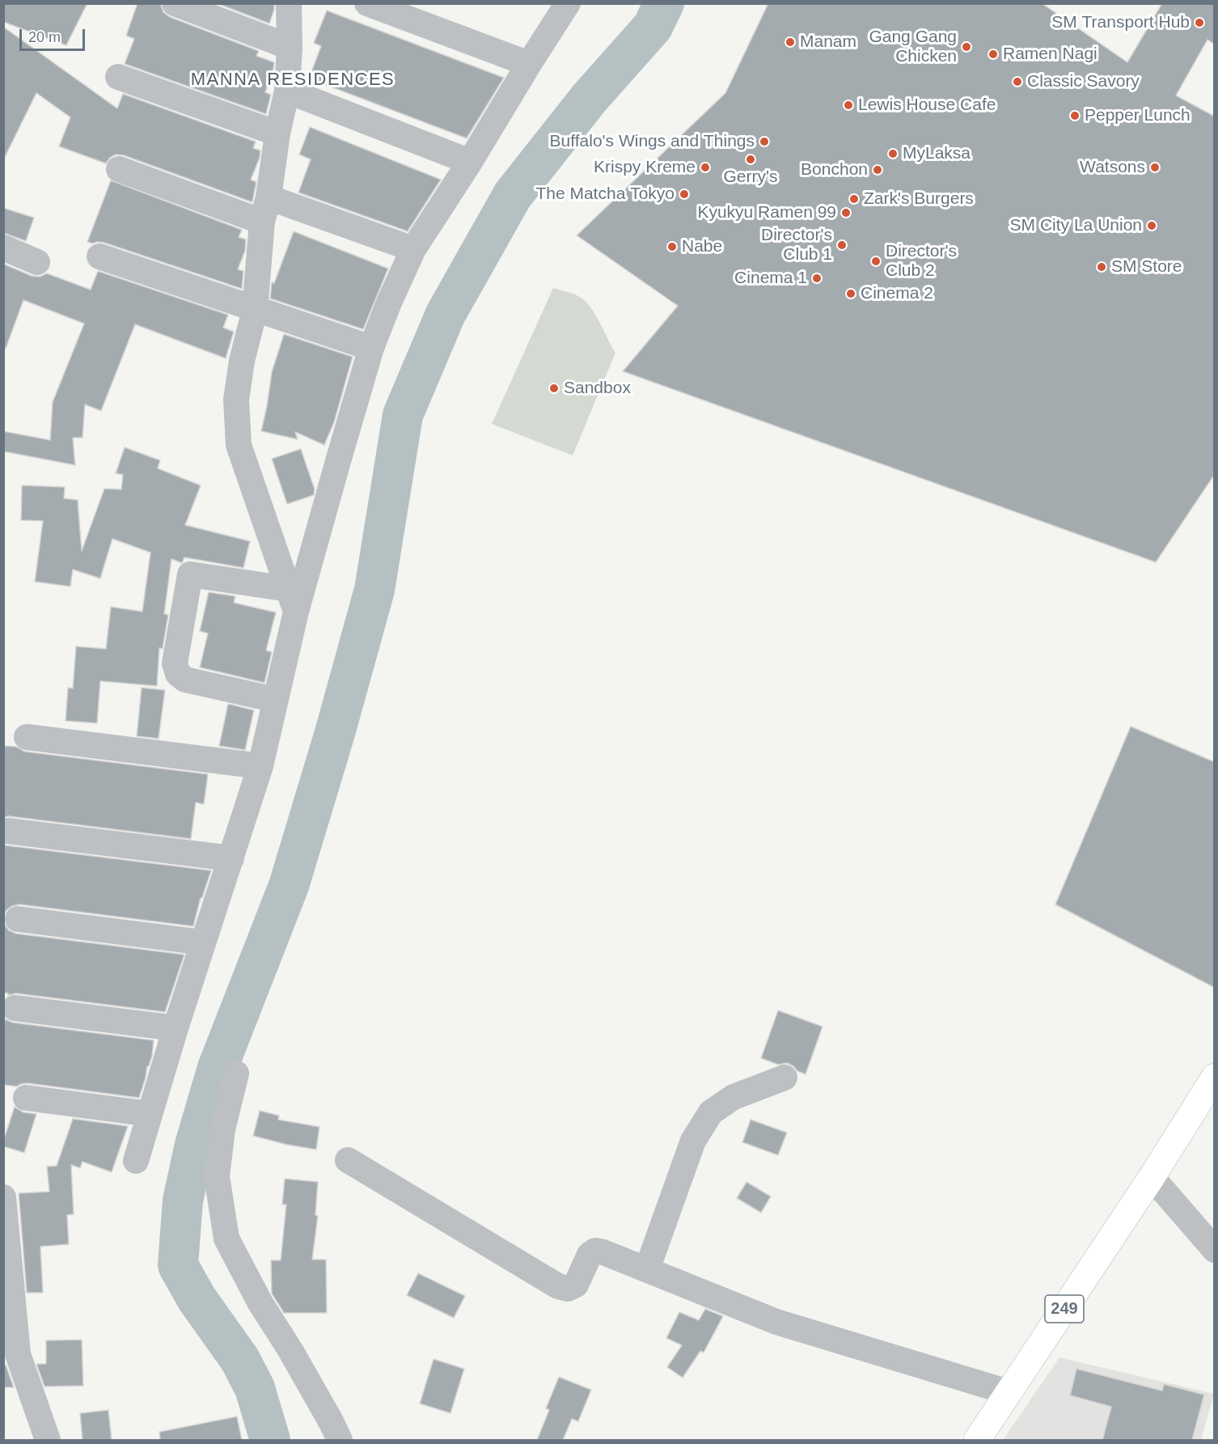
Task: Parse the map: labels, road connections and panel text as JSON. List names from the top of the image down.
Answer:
{
  "streets": {
    "highway": ["249"]
  },
  "districts": ["MANNA RESIDENCES"],
  "places": [
    "SM Transport Hub",
    "Manam",
    "Gang Gang Chicken",
    "Ramen Nagi",
    "Classic Savory",
    "Lewis House Cafe",
    "Pepper Lunch",
    "Buffalo's Wings and Things",
    "MyLaksa",
    "Gerry's",
    "Krispy Kreme",
    "Watsons",
    "Bonchon",
    "The Matcha Tokyo",
    "Zark's Burgers",
    "Kyukyu Ramen 99",
    "SM City La Union",
    "Director's Club 1",
    "Nabe",
    "Director's Club 2",
    "SM Store",
    "Cinema 1",
    "Cinema 2",
    "Sandbox"
  ],
  "scale_bar": "20 m"
}
